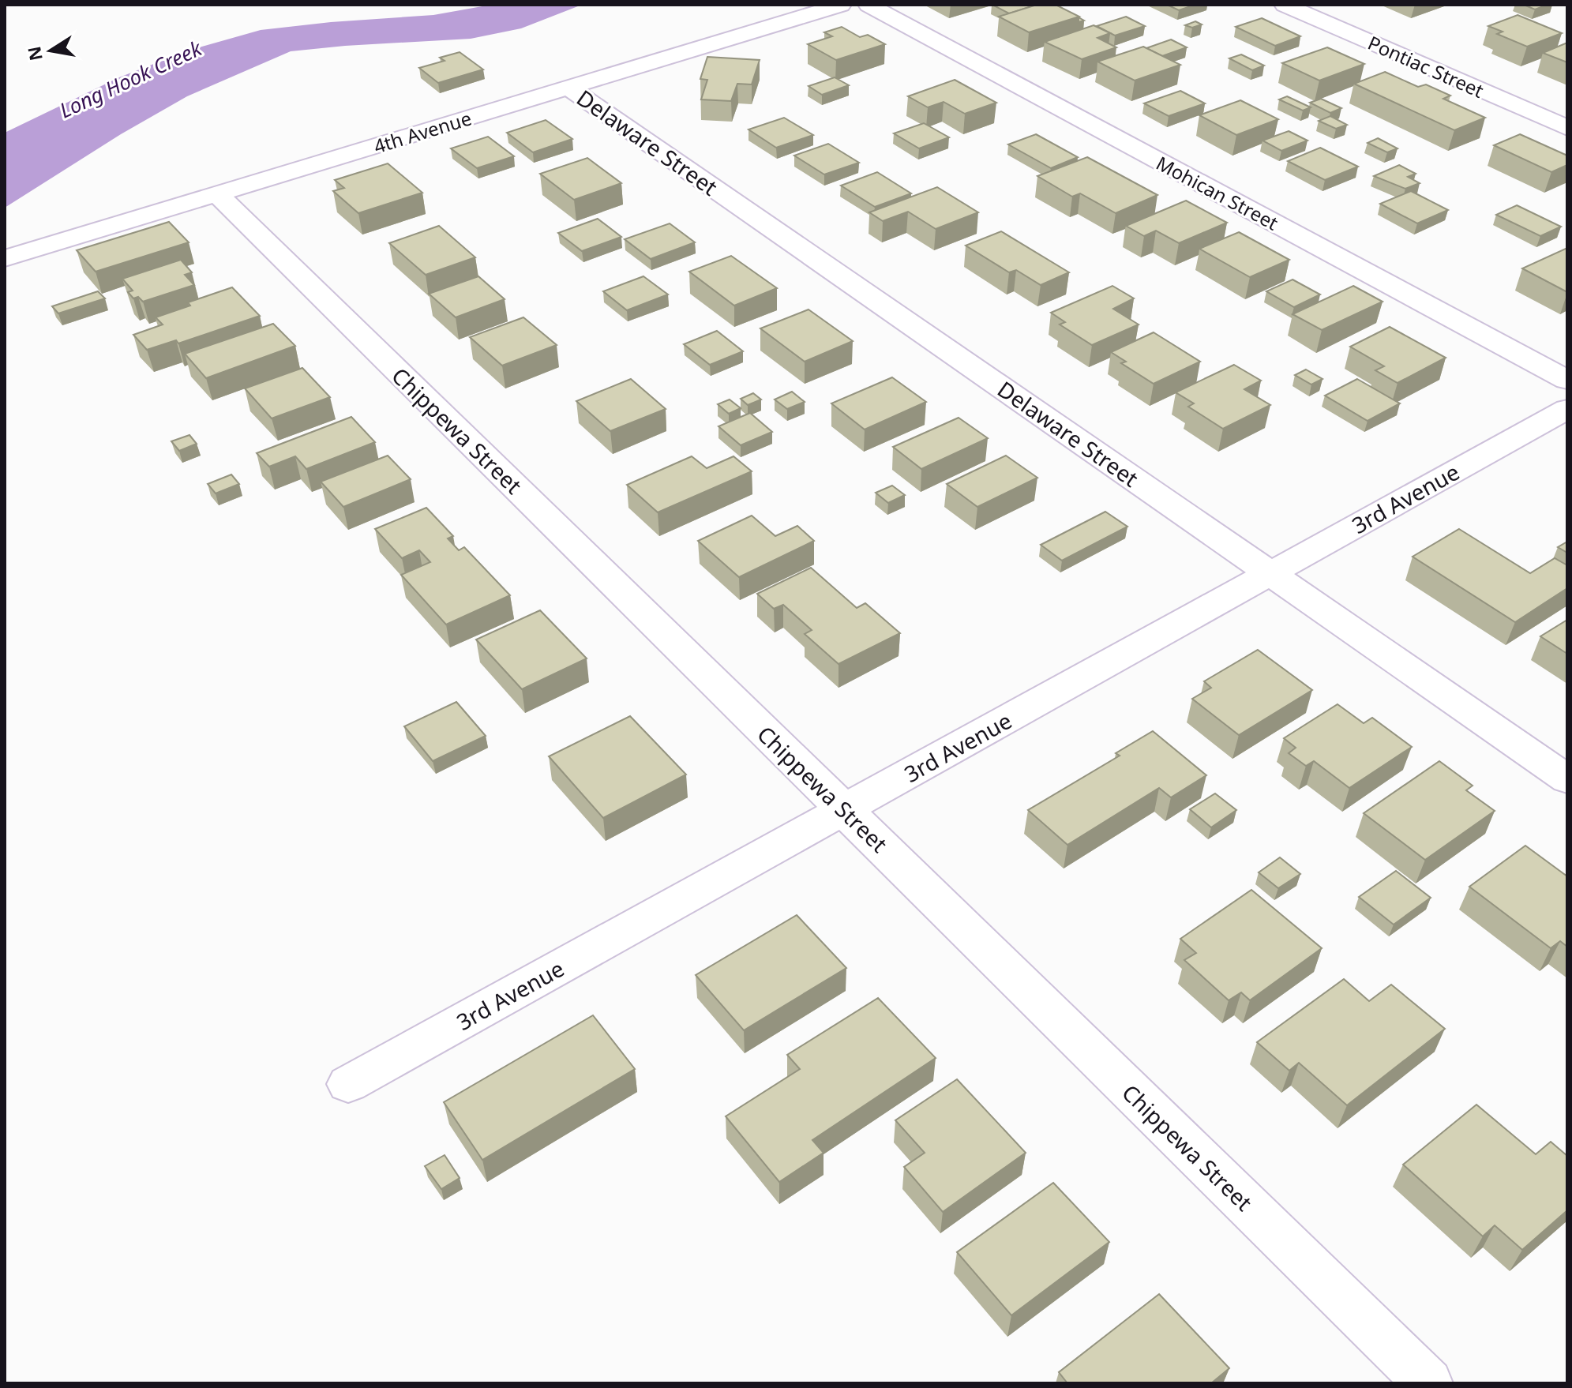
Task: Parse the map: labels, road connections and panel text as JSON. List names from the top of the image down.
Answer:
{
  "streets": {
    "street": [
      "Pontiac Street",
      "4th Avenue",
      "Delaware Street",
      "Mohican Street",
      "Chippewa Street",
      "3rd Avenue"
    ]
  },
  "crossings": [
    ["4th Avenue", "Delaware Street"],
    ["4th Avenue", "Chippewa Street"],
    ["Delaware Street", "3rd Avenue"],
    ["Chippewa Street", "3rd Avenue"]
  ],
  "water": ["Long Hook Creek"],
  "north": "left"
}
